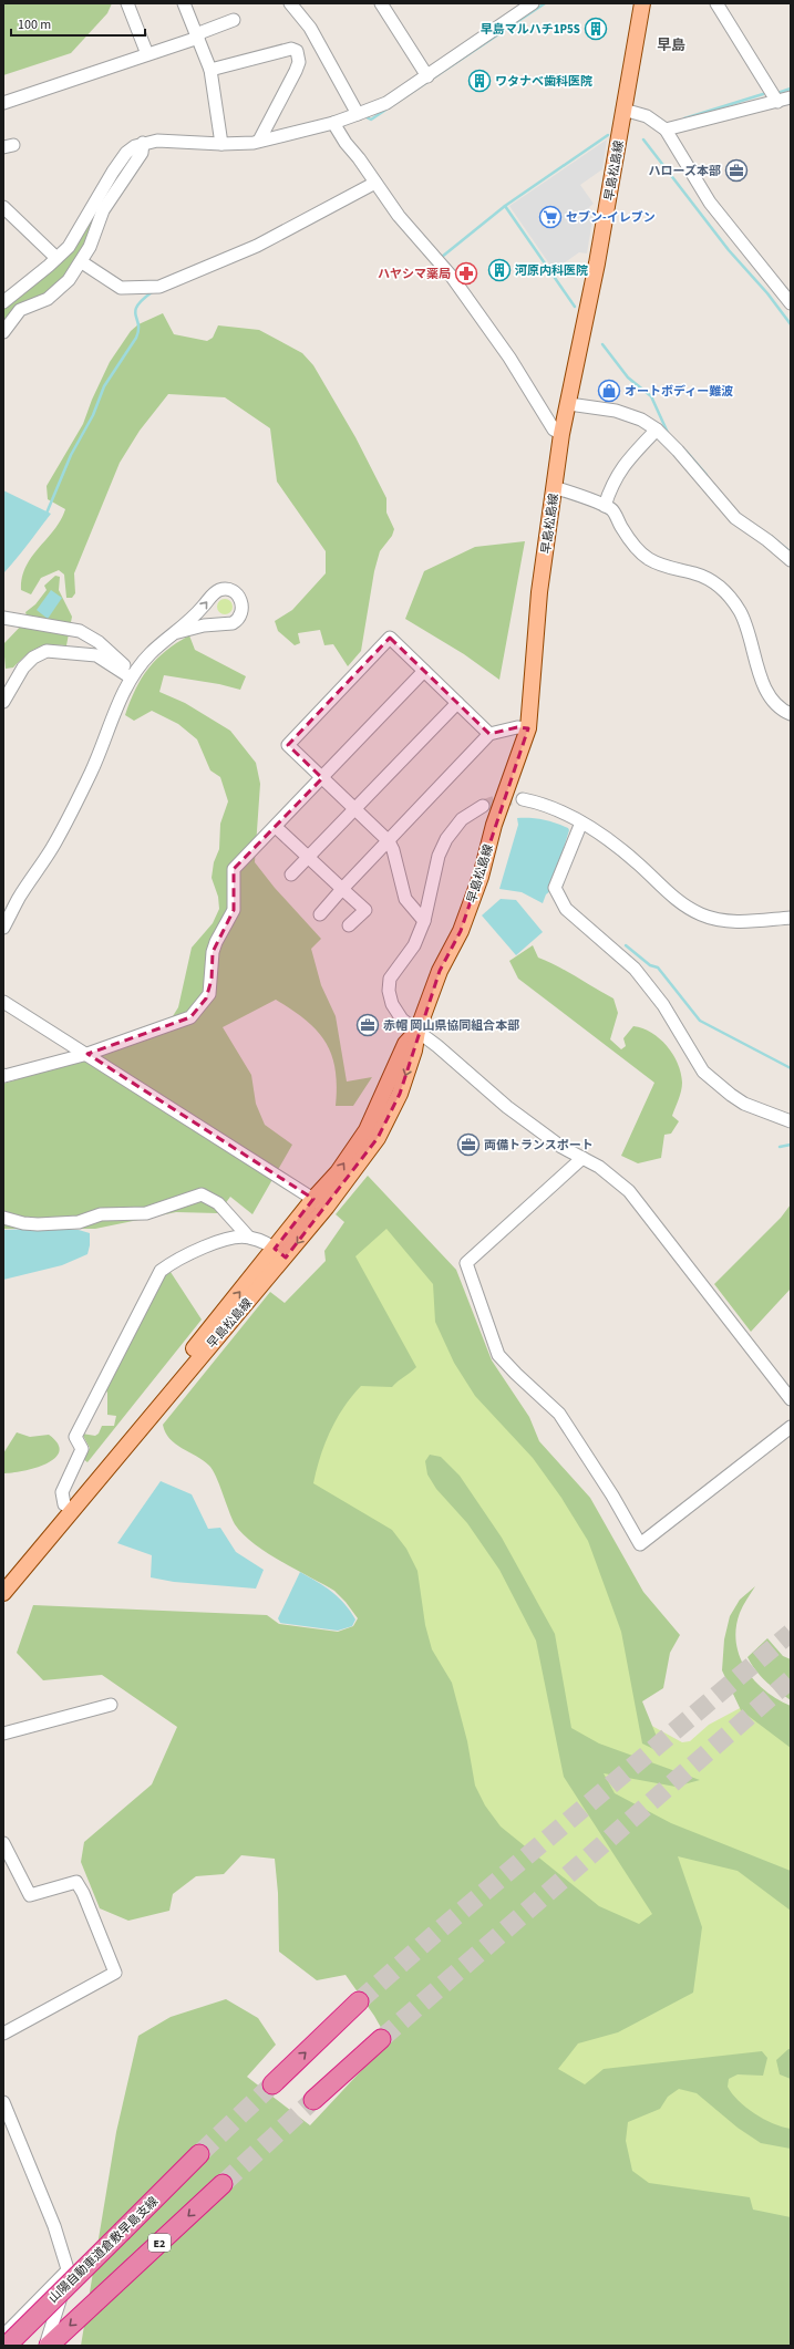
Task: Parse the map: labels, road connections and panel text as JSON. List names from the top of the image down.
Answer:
{
  "streets": {
    "highway": ["E2", "山陽自動車道倉敷早島支線"],
    "main road": ["早島松島線"]
  },
  "districts": ["早島"],
  "places": {
    "building": ["早島マルハチ1P5S", "ワタナベ歯科医院", "河原内科医院"],
    "office": ["ハローズ本部", "赤帽 岡山県協同組合本部", "両備トランスポート"],
    "supermarket": ["セブン-イレブン"],
    "pharmacy": ["ハヤシマ薬局"],
    "shop": ["オートボディー難波"]
  },
  "scale_bar": "100 m"
}
